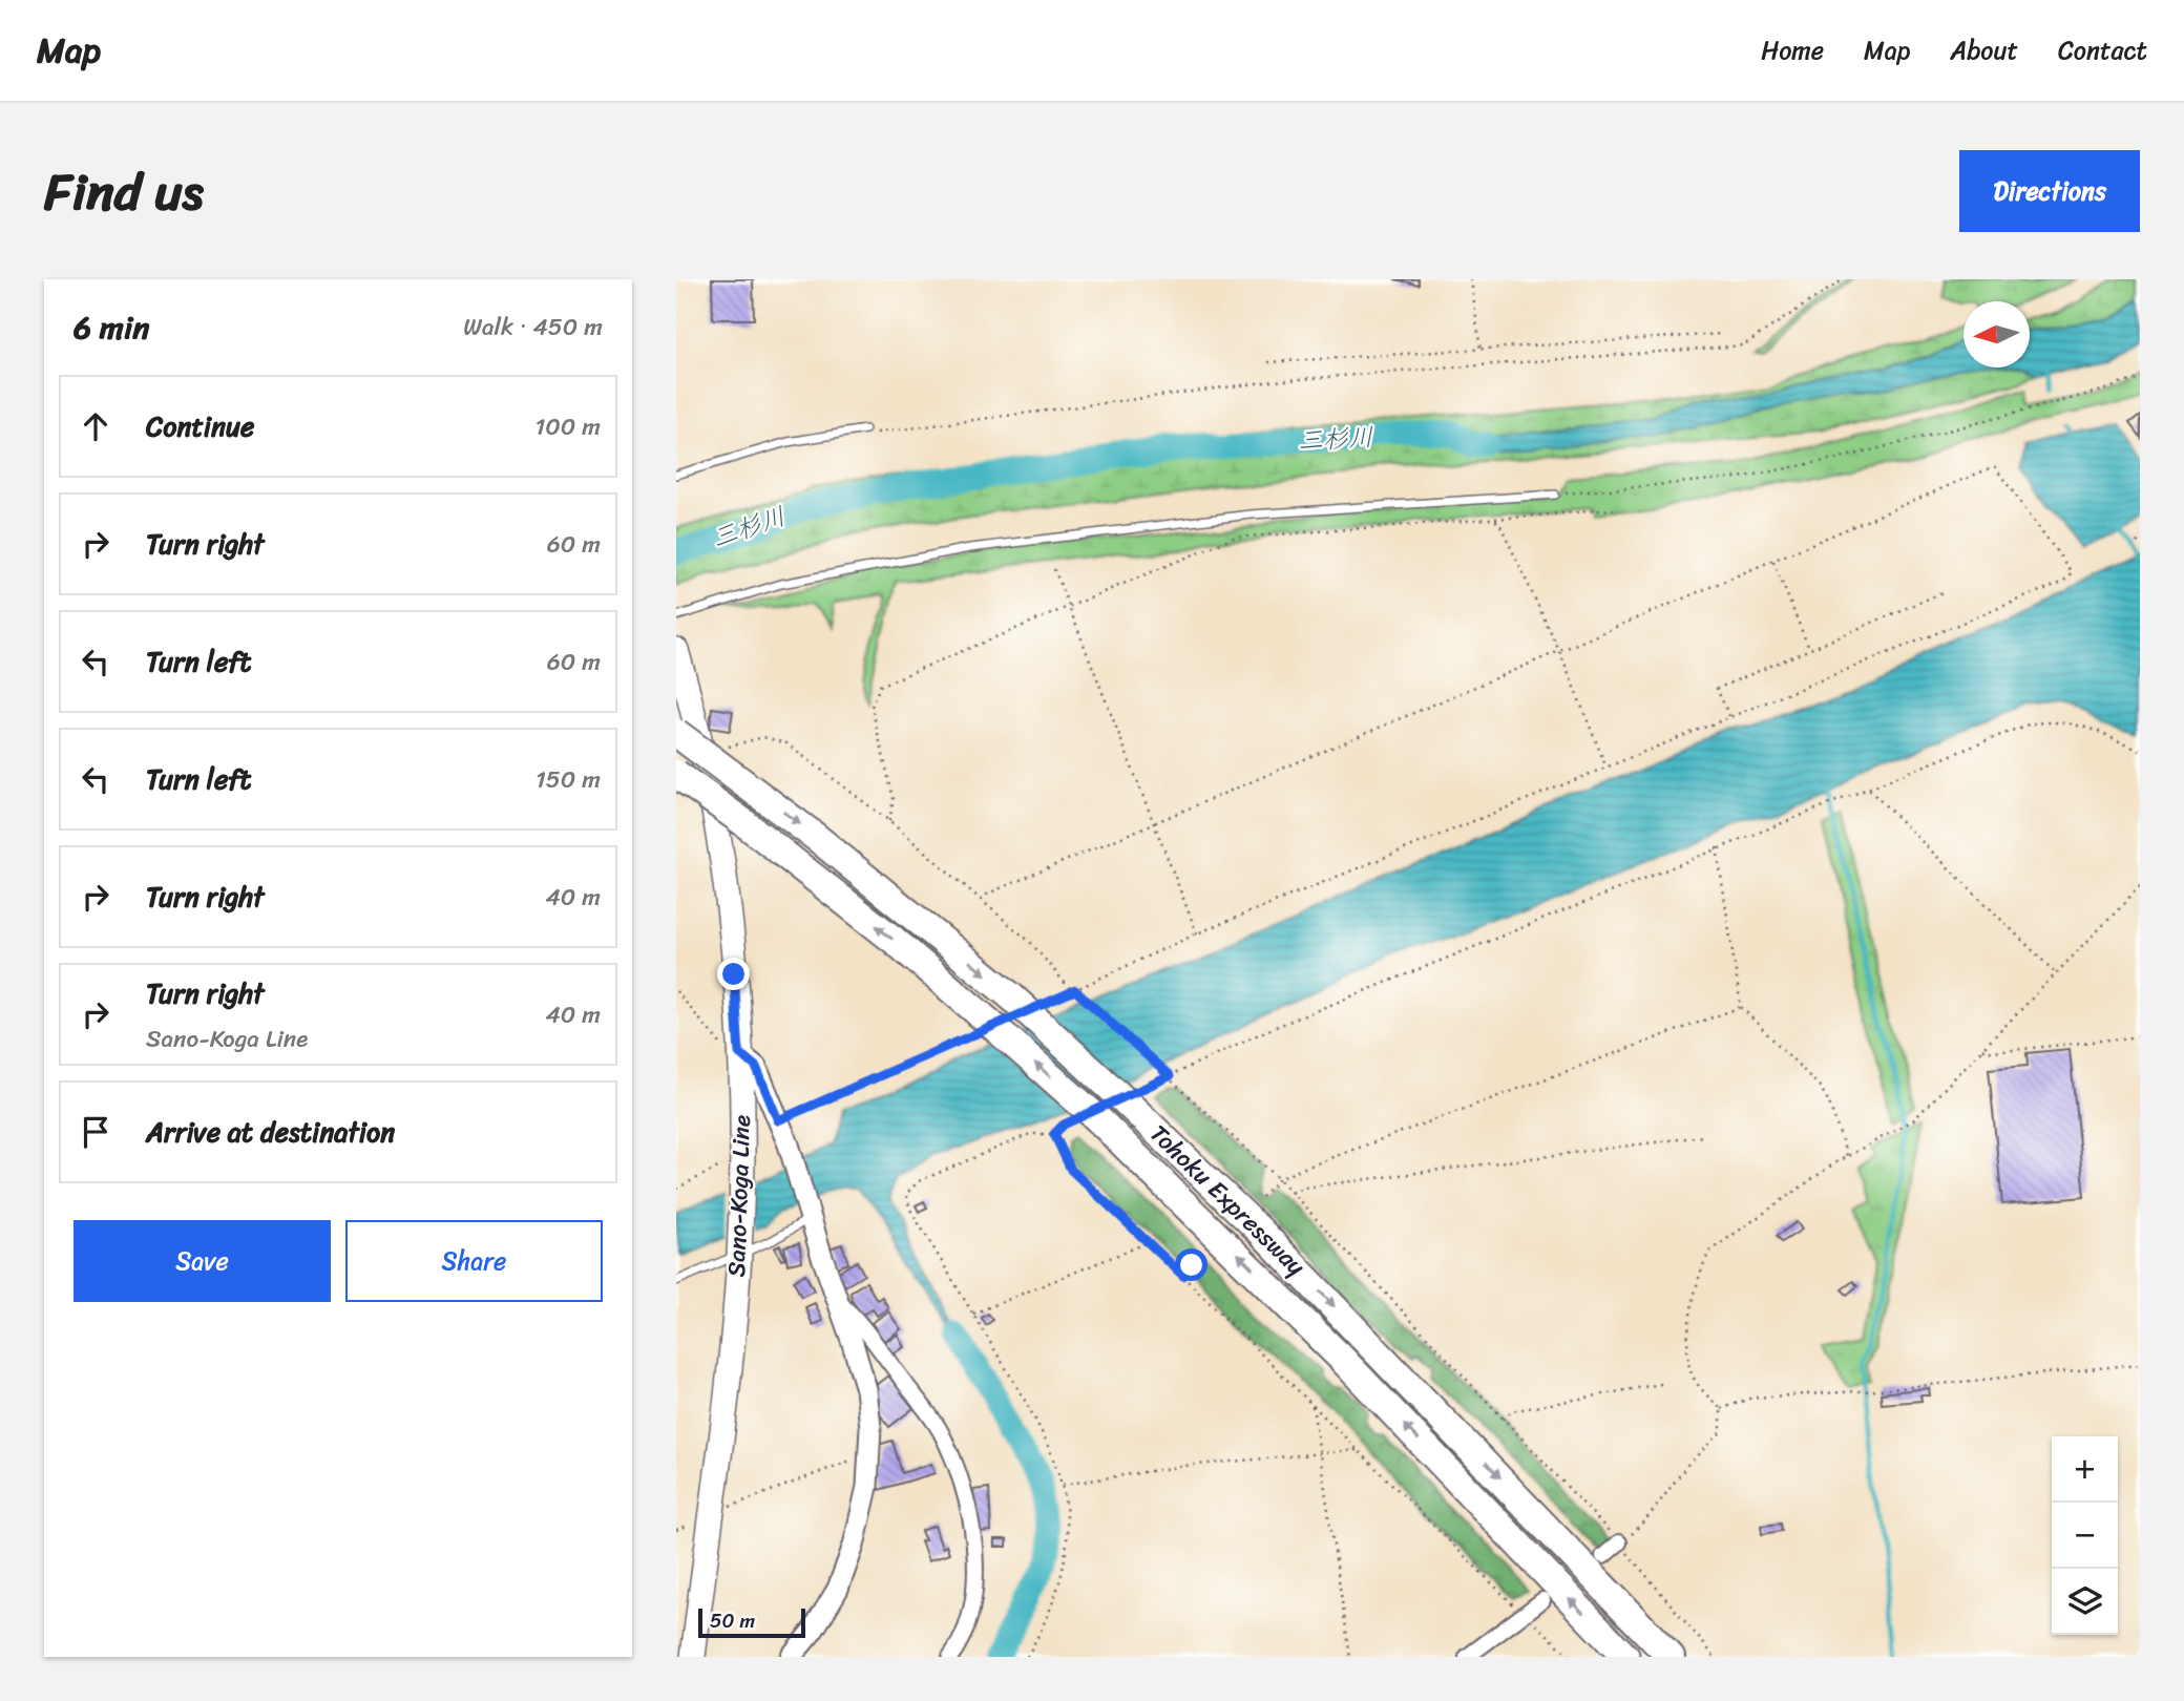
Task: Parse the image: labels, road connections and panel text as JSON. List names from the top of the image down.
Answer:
{
  "streets": {
    "highway": ["Tohoku Expressway"],
    "main road": ["Sano-Koga Line"]
  },
  "water": ["三杉川"],
  "scale_bar": "50 m",
  "north": "left",
  "page": {
    "header": "Map",
    "nav": [
      "Home",
      "Map",
      "About",
      "Contact"
    ],
    "title": "Find us",
    "buttons": [
      "Directions",
      ["Save", "Share"]
    ],
    "heading": ["6 min", "Walk · 450 m"],
    "list": [
      ["Continue", "100 m"],
      ["Turn right", "60 m"],
      ["Turn left", "60 m"],
      ["Turn left", "150 m"],
      ["Turn right", "40 m"],
      ["Turn right", "Sano-Koga Line", "40 m"],
      "Arrive at destination"
    ],
    "map_buttons": ["+", "−"],
    "scale": "50 m"
  }
}
